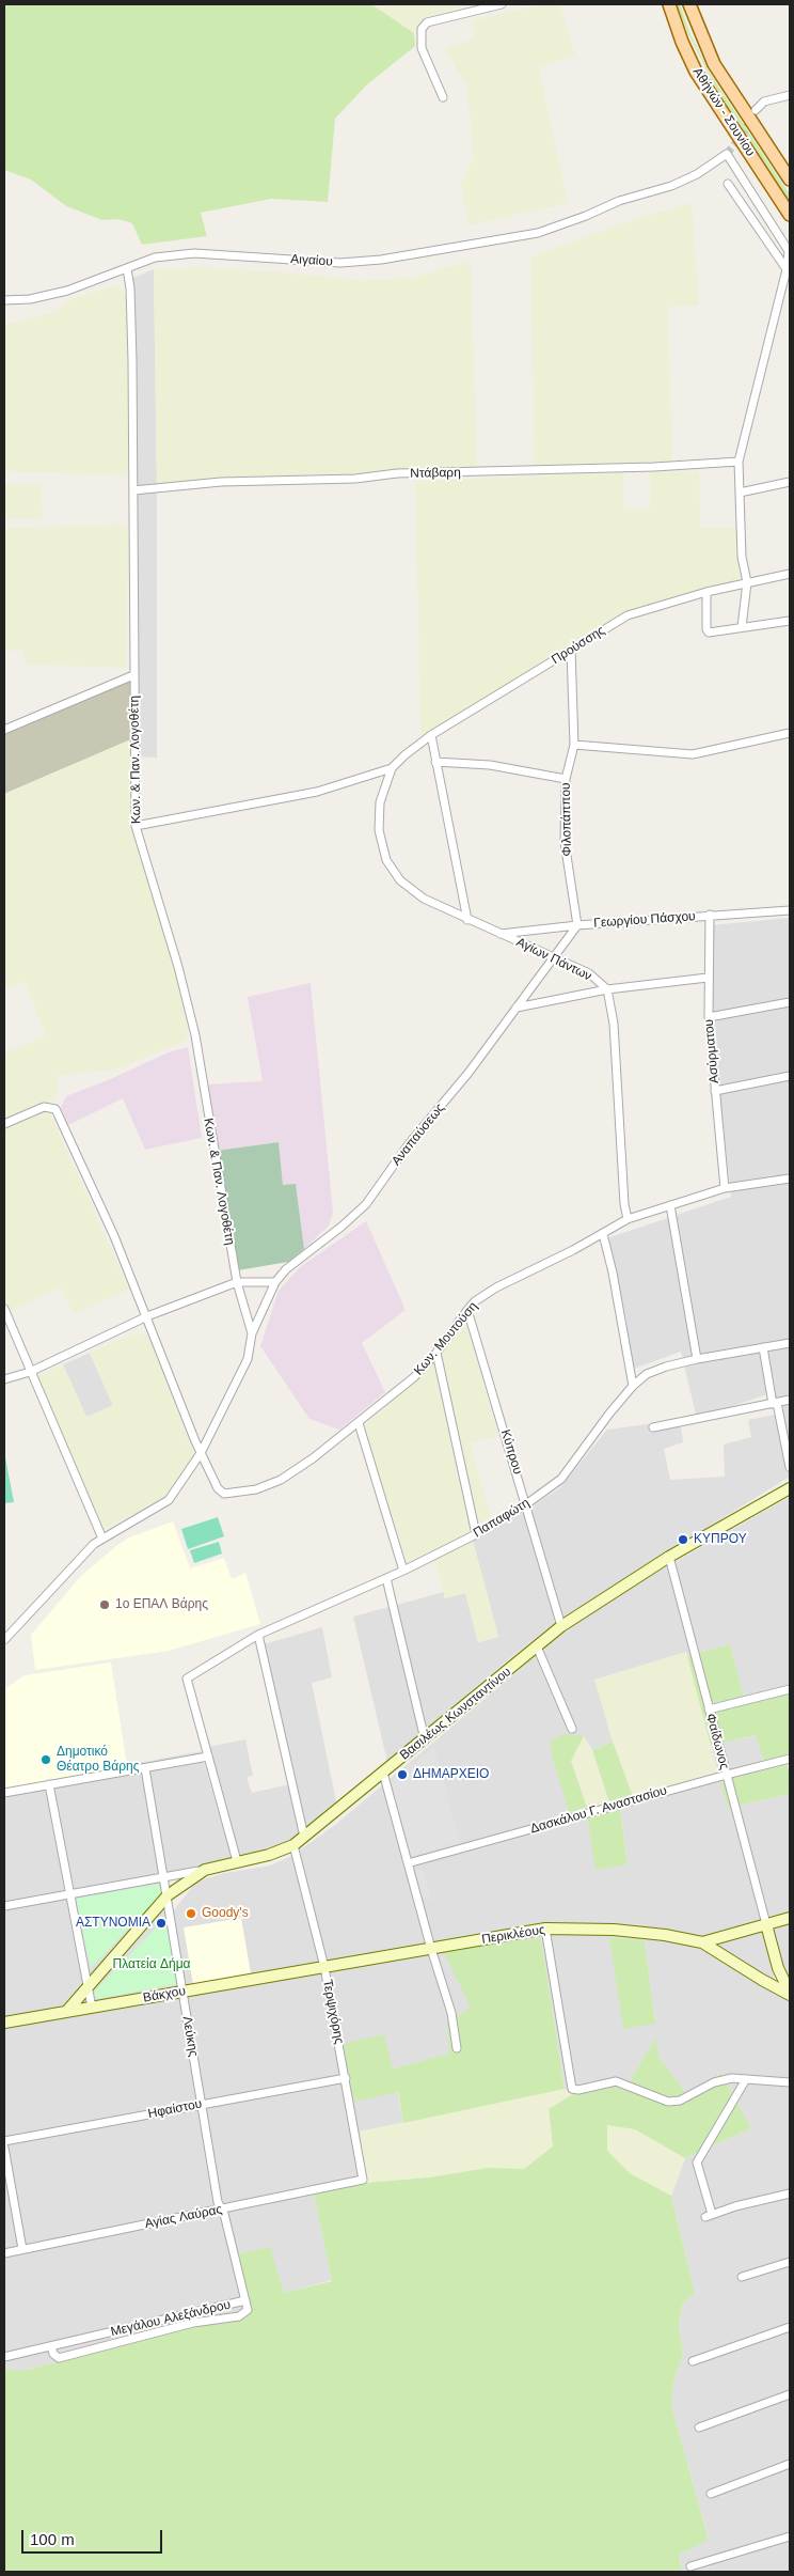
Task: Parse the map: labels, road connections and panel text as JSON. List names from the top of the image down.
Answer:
{
  "streets": {
    "main road": [
      "Αθήνών - Σουνίου",
      "Βασιλέως Κωνσταντίνου",
      "Περικλέους",
      "Βάκχου"
    ],
    "street": [
      "Αιγαίου",
      "Ντάβαρη",
      "Προύσσης",
      "Κων. & Παν. Λογοθέτη",
      "Φιλοπάππου",
      "Γεωργίου Πάσχου",
      "Αγίων Πάντων",
      "Ασύρματου",
      "Αναπαύσεως",
      "Κων. Μουτούση",
      "Κύπρου",
      "Παπαφώτη",
      "Φαίδωνος",
      "Δασκάλου Γ. Αναστασίου",
      "Τερψιχόρης",
      "Λεύκης",
      "Ηφαίστου",
      "Αγίας Λαύρας",
      "Μεγάλου Αλεξάνδρου"
    ]
  },
  "crossings": [
    ["Αιγαίου", "Κων. & Παν. Λογοθέτη"],
    ["Ντάβαρη", "Κων. & Παν. Λογοθέτη"],
    ["Προύσσης", "Φιλοπάππου"],
    ["Προύσσης", "Αγίων Πάντων"],
    ["Κων. & Παν. Λογοθέτη", "Αναπαύσεως"],
    ["Φιλοπάππου", "Γεωργίου Πάσχου"],
    ["Φιλοπάππου", "Αναπαύσεως"],
    ["Γεωργίου Πάσχου", "Αγίων Πάντων"],
    ["Γεωργίου Πάσχου", "Ασύρματου"],
    ["Γεωργίου Πάσχου", "Αναπαύσεως"],
    ["Αγίων Πάντων", "Αναπαύσεως"],
    ["Ασύρματου", "Κων. Μουτούση"],
    ["Κων. Μουτούση", "Κύπρου"],
    ["Κύπρου", "Παπαφώτη"],
    ["Κύπρου", "Βασιλέως Κωνσταντίνου"],
    ["Βασιλέως Κωνσταντίνου", "Φαίδωνος"],
    ["Βασιλέως Κωνσταντίνου", "Βάκχου"],
    ["Βασιλέως Κωνσταντίνου", "Τερψιχόρης"],
    ["Βασιλέως Κωνσταντίνου", "Λεύκης"],
    ["Φαίδωνος", "Δασκάλου Γ. Αναστασίου"],
    ["Φαίδωνος", "Περικλέους"],
    ["Περικλέους", "Βάκχου"],
    ["Περικλέους", "Τερψιχόρης"],
    ["Βάκχου", "Τερψιχόρης"],
    ["Βάκχου", "Λεύκης"],
    ["Τερψιχόρης", "Ηφαίστου"],
    ["Τερψιχόρης", "Αγίας Λαύρας"],
    ["Λεύκης", "Ηφαίστου"],
    ["Λεύκης", "Αγίας Λαύρας"],
    ["Λεύκης", "Μεγάλου Αλεξάνδρου"],
    ["Αγίας Λαύρας", "Μεγάλου Αλεξάνδρου"]
  ],
  "parks": ["Πλατεία Δήμα"],
  "places": [
    "ΚΥΠΡΟΥ",
    "1ο ΕΠΑΛ Βάρης",
    "Δημοτικό Θέατρο Βάρης",
    "ΔΗΜΑΡΧΕΙΟ",
    "Goody's",
    "ΑΣΤΥΝΟΜΙΑ"
  ],
  "scale_bar": "100 m"
}
